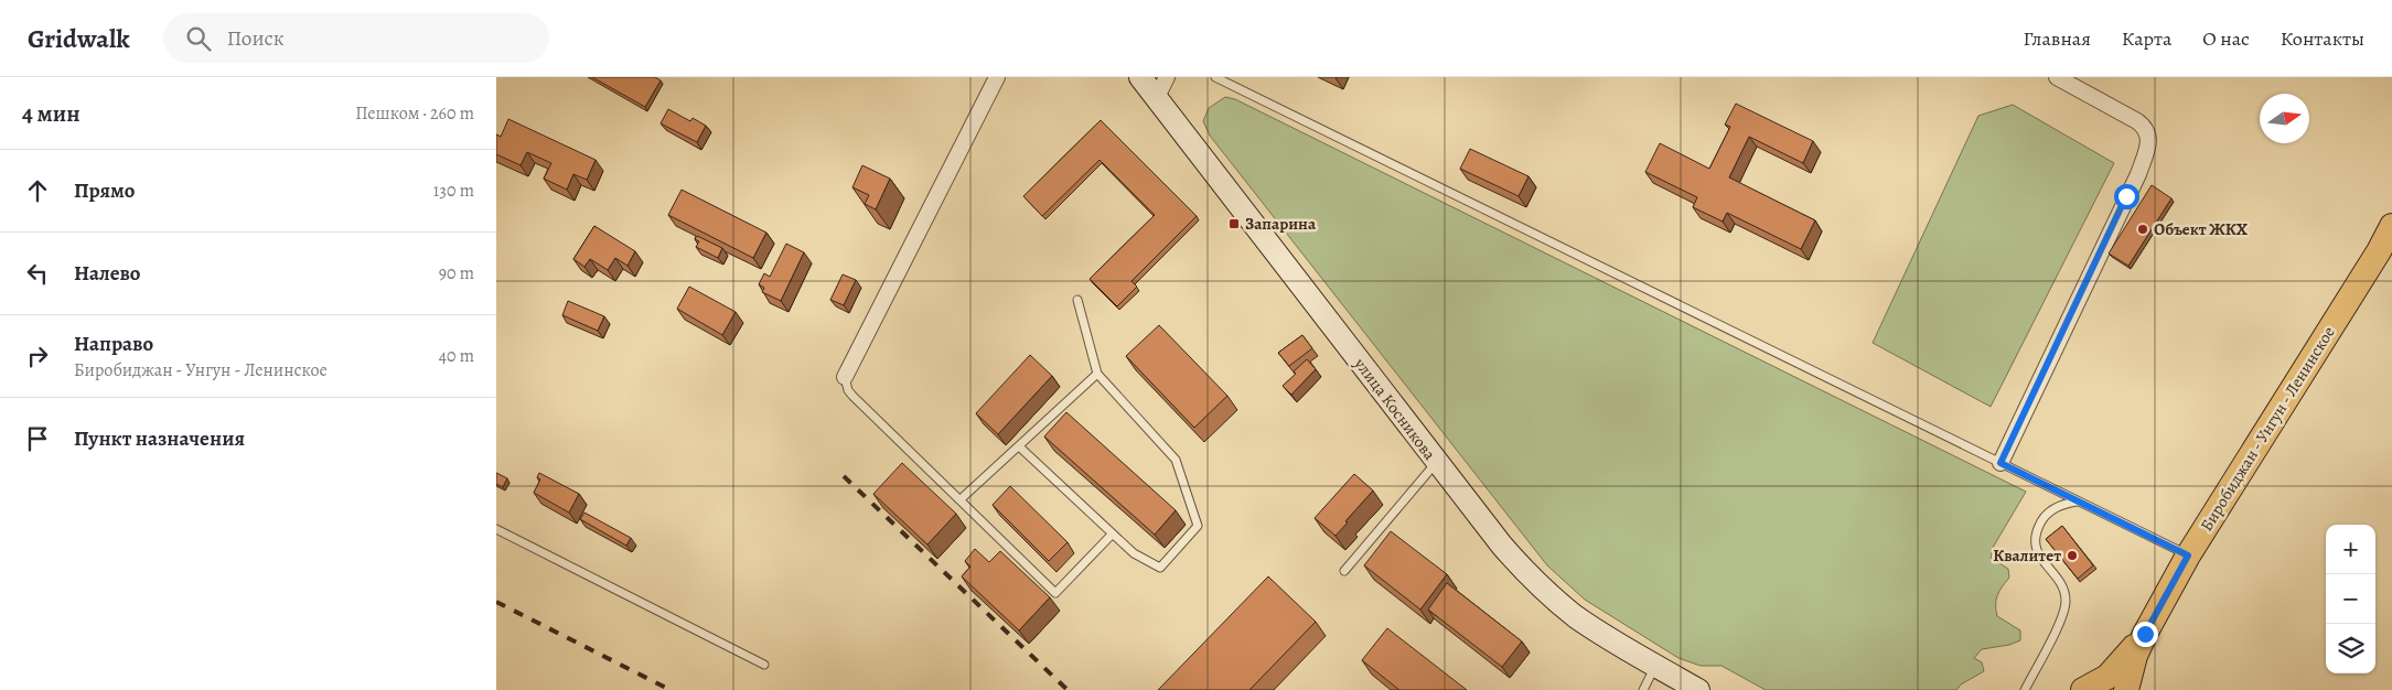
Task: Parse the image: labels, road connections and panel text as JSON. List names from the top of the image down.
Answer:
{
  "streets": {
    "main road": ["Биробиджан - Унгун - Ленинское"],
    "street": ["улица Косникова"]
  },
  "places": {
    "transit": ["Запарина"],
    "other": ["Объект ЖКХ", "Квалитет"]
  },
  "north": "right",
  "page": {
    "header": "Gridwalk",
    "search": "Поиск",
    "nav": [
      "Главная",
      "Карта",
      "О нас",
      "Контакты"
    ],
    "heading": ["4 мин", "Пешком · 260 m"],
    "list": [
      ["Прямо", "130 m"],
      ["Налево", "90 m"],
      ["Направо", "Биробиджан - Унгун - Ленинское", "40 m"],
      "Пункт назначения"
    ],
    "map_buttons": ["+", "−"]
  }
}
